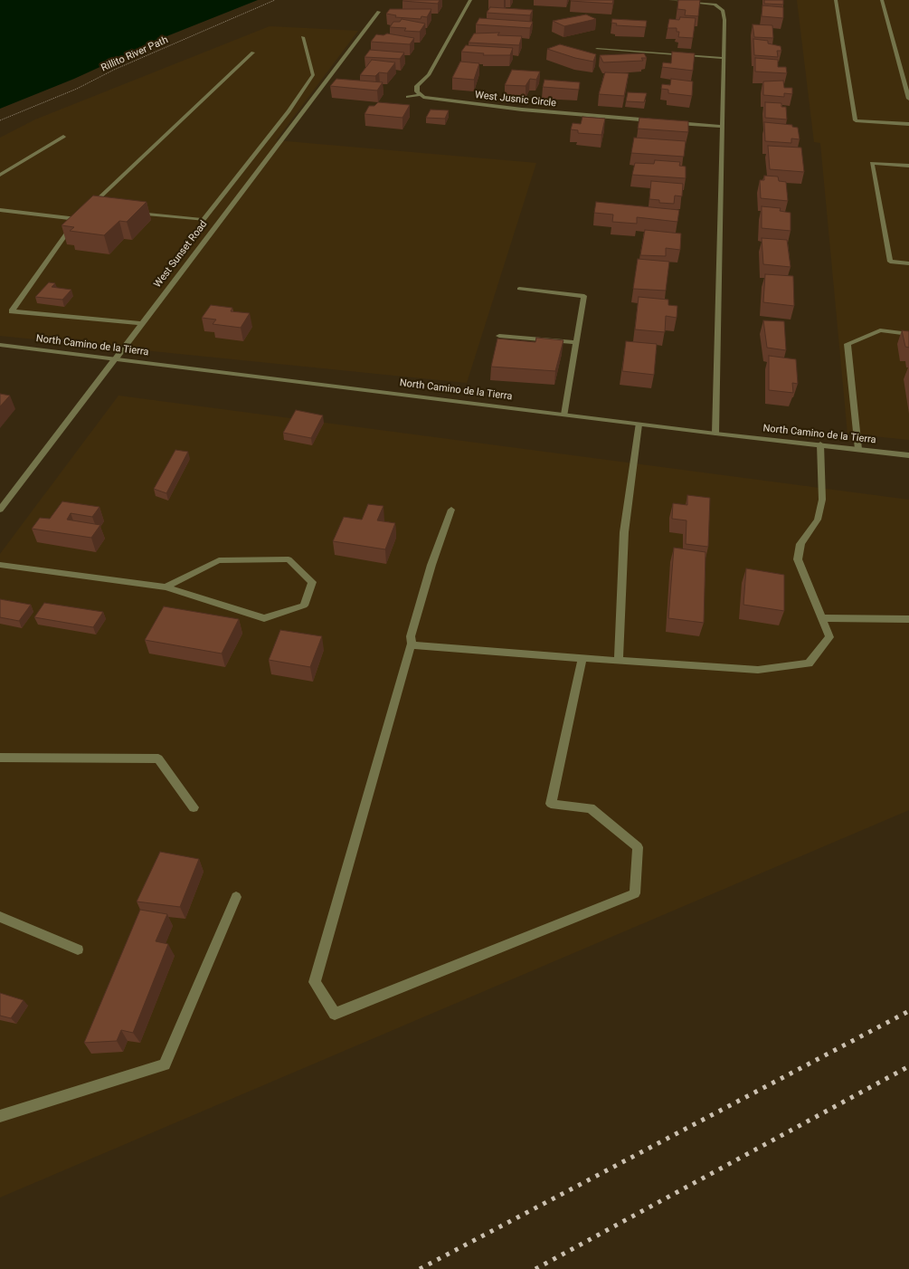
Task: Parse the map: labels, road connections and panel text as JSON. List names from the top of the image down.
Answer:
{
  "streets": {
    "street": ["West Jusnic Circle", "West Sunset Road", "North Camino de la Tierra"],
    "path": ["Rillito River Path"]
  },
  "crossings": [
    ["West Sunset Road", "North Camino de la Tierra"]
  ]
}
